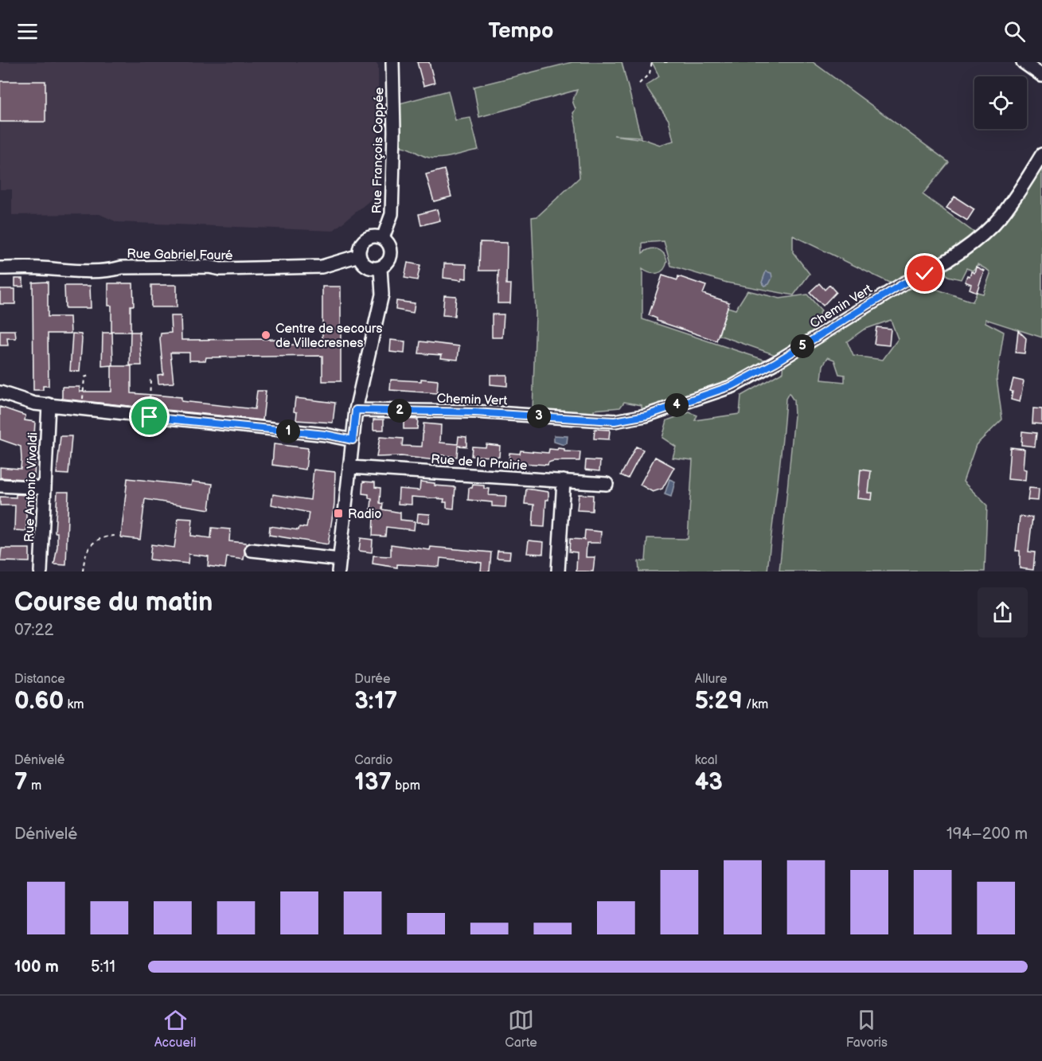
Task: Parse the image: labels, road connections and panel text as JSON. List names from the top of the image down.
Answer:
{
  "streets": {
    "street": [
      "Rue François Coppée",
      "Rue Gabriel Fauré",
      "Chemin Vert",
      "Rue de la Prairie",
      "Rue Antonio Vivaldi"
    ]
  },
  "crossings": [
    ["Rue François Coppée", "Rue Gabriel Fauré"]
  ],
  "places": {
    "other": ["Centre de secours de Villecresnes"],
    "transit": ["Radio"]
  },
  "page": {
    "header": "Tempo",
    "pins": [
      "5",
      "4",
      "2",
      "3",
      "1"
    ],
    "heading": ["Course du matin", "07:22"],
    "stats": [
      ["Distance", "0.60 km"],
      ["Durée", "3:17"],
      ["Allure", "5:29 /km"],
      ["Dénivelé", "7 m"],
      ["Cardio", "137 bpm"],
      ["kcal", "43"]
    ],
    "chart": ["Dénivelé", "194–200 m"],
    "list": [
      {
        "name": "100 m",
        "note": "5:11"
      }
    ],
    "tabs": ["Accueil", "Carte", "Favoris"]
  }
}
